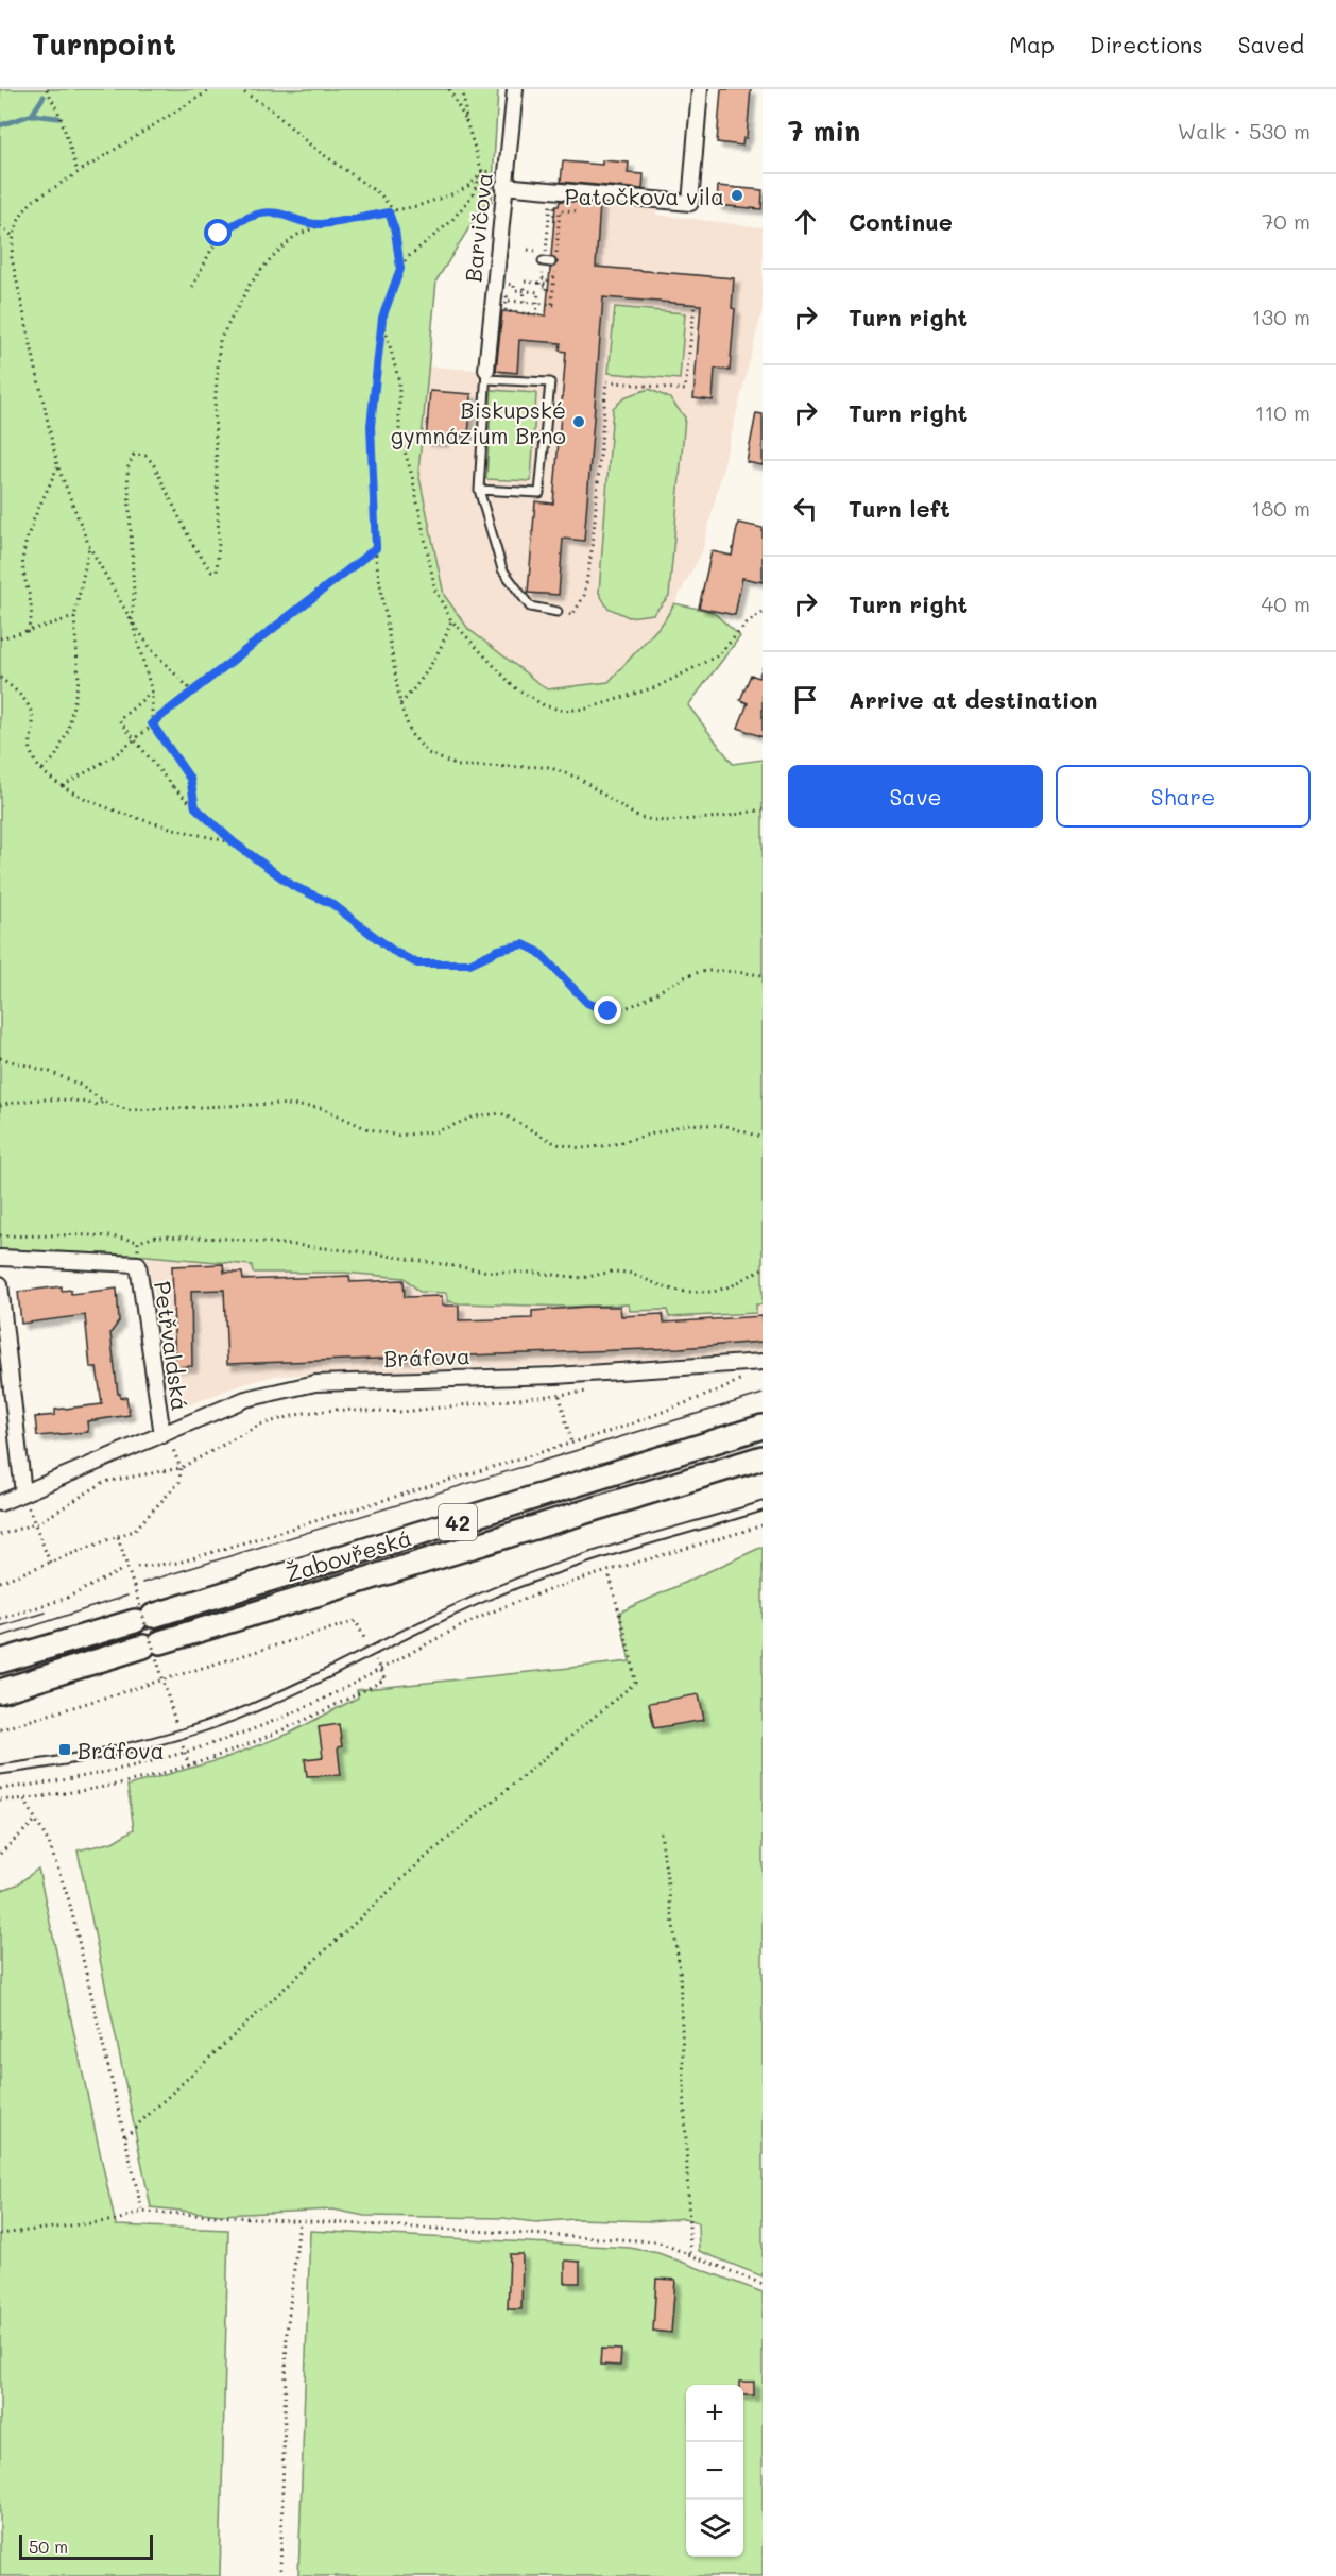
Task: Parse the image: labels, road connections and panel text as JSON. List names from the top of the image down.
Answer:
{
  "streets": {
    "highway": ["42", "Žabovřeská"],
    "street": ["Barvičova", "Petřvaldská", "Bráfova"]
  },
  "crossings": [
    ["Petřvaldská", "Bráfova"]
  ],
  "places": {
    "other": ["Patočkova vila", "Biskupské gymnázium Brno"],
    "transit": ["Bráfova"]
  },
  "scale_bar": "50 m",
  "page": {
    "header": "Turnpoint",
    "nav": ["Map", "Directions", "Saved"],
    "heading": ["7 min", "Walk · 530 m"],
    "list": [
      ["Continue", "70 m"],
      ["Turn right", "130 m"],
      ["Turn right", "110 m"],
      ["Turn left", "180 m"],
      ["Turn right", "40 m"],
      "Arrive at destination"
    ],
    "buttons": ["Save", "Share"],
    "map_buttons": ["+", "−"],
    "scale": "50 m"
  }
}
